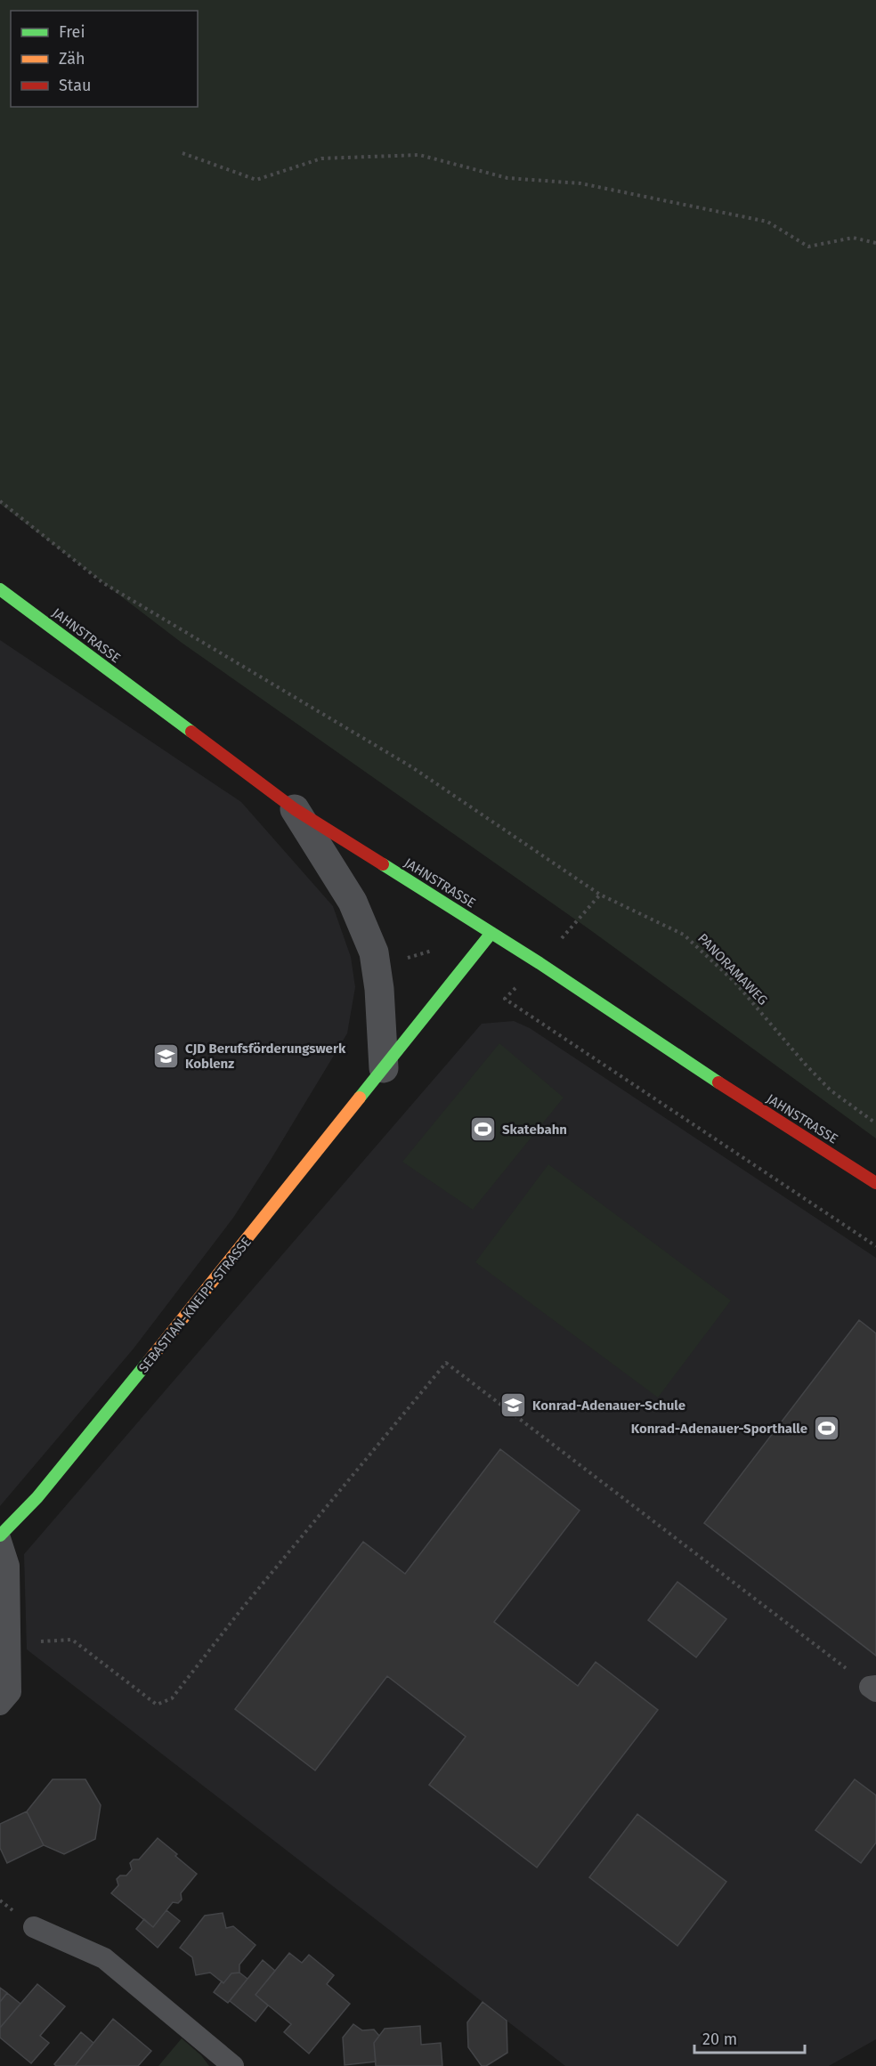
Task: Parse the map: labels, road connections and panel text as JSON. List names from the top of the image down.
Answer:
{
  "streets": {
    "street": ["JAHNSTRASSE", "SEBASTIAN-KNEIPP-STRASSE"],
    "path": ["PANORAMAWEG"]
  },
  "crossings": [
    ["JAHNSTRASSE", "SEBASTIAN-KNEIPP-STRASSE"]
  ],
  "places": {
    "school or university": ["CJD Berufsförderungswerk Koblenz", "Konrad-Adenauer-Schule"],
    "sports": ["Skatebahn", "Konrad-Adenauer-Sporthalle"]
  },
  "legend": ["Frei", "Zäh", "Stau"],
  "scale_bar": "20 m"
}
